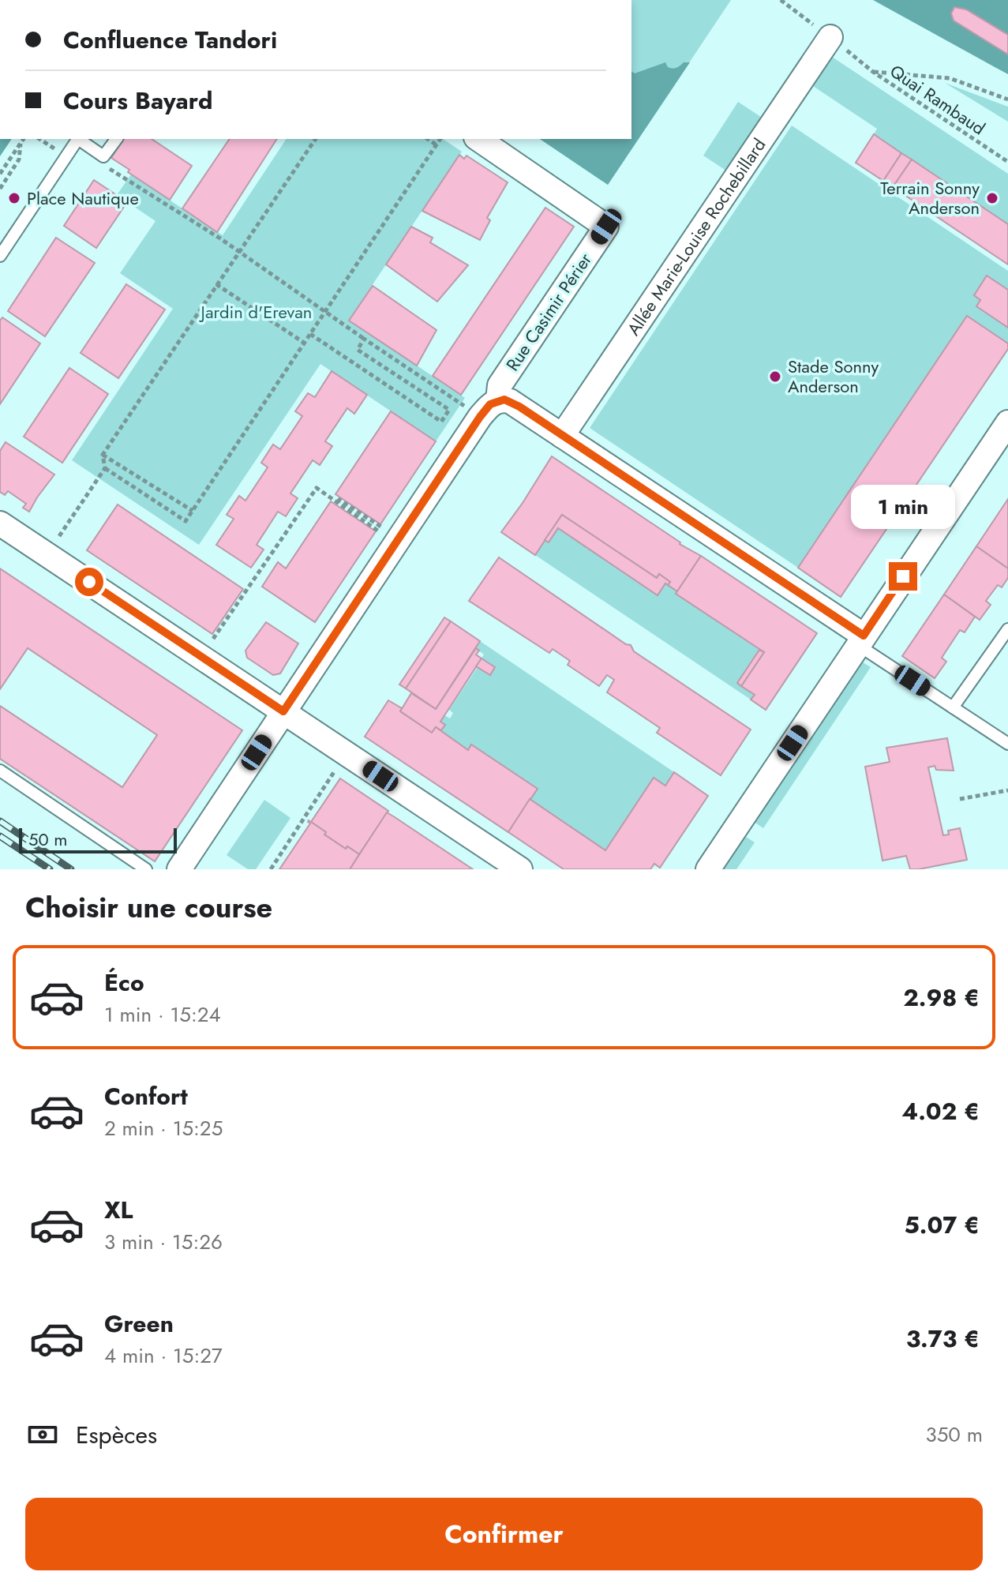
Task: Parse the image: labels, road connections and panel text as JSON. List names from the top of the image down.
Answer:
{
  "streets": {
    "street": ["Allée Marie-Louise Rochebillard", "Rue Casimir Périer"],
    "path": ["Quai Rambaud"]
  },
  "parks": ["Jardin d'Erevan"],
  "places": ["Place Nautique", "Terrain Sonny Anderson", "Stade Sonny Anderson"],
  "scale_bar": "50 m",
  "page": {
    "banner": ["Confluence Tandori", "Cours Bayard"],
    "bubble": "1 min",
    "scale": "50 m",
    "heading": "Choisir une course",
    "list": [
      {
        "name": "Éco",
        "note": "1 min · 15:24",
        "value": "2.98 €"
      },
      {
        "name": "Confort",
        "note": "2 min · 15:25",
        "value": "4.02 €"
      },
      {
        "name": "XL",
        "note": "3 min · 15:26",
        "value": "5.07 €"
      },
      {
        "name": "Green",
        "note": "4 min · 15:27",
        "value": "3.73 €"
      }
    ],
    "pay": ["Espèces", "350 m"],
    "buttons": "Confirmer"
  }
}
